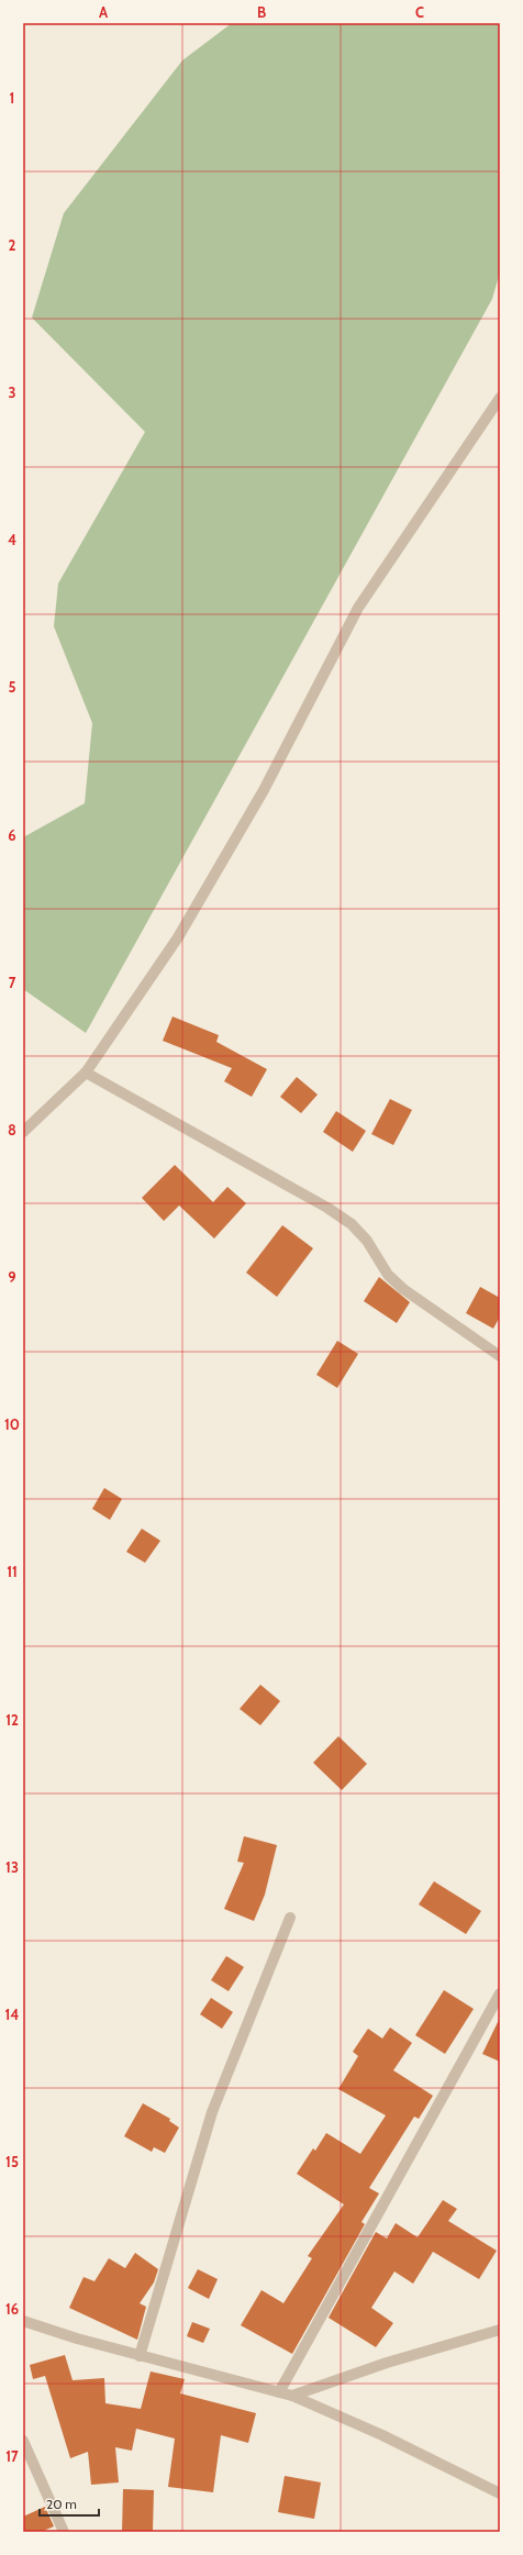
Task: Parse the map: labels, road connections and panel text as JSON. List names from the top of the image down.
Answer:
{
  "scale_bar": "20 m",
  "grid": {
    "columns": ["A", "B", "C"],
    "rows": [
      "1",
      "2",
      "3",
      "4",
      "5",
      "6",
      "7",
      "8",
      "9",
      "10",
      "11",
      "12",
      "13",
      "14",
      "15",
      "16",
      "17"
    ]
  }
}
